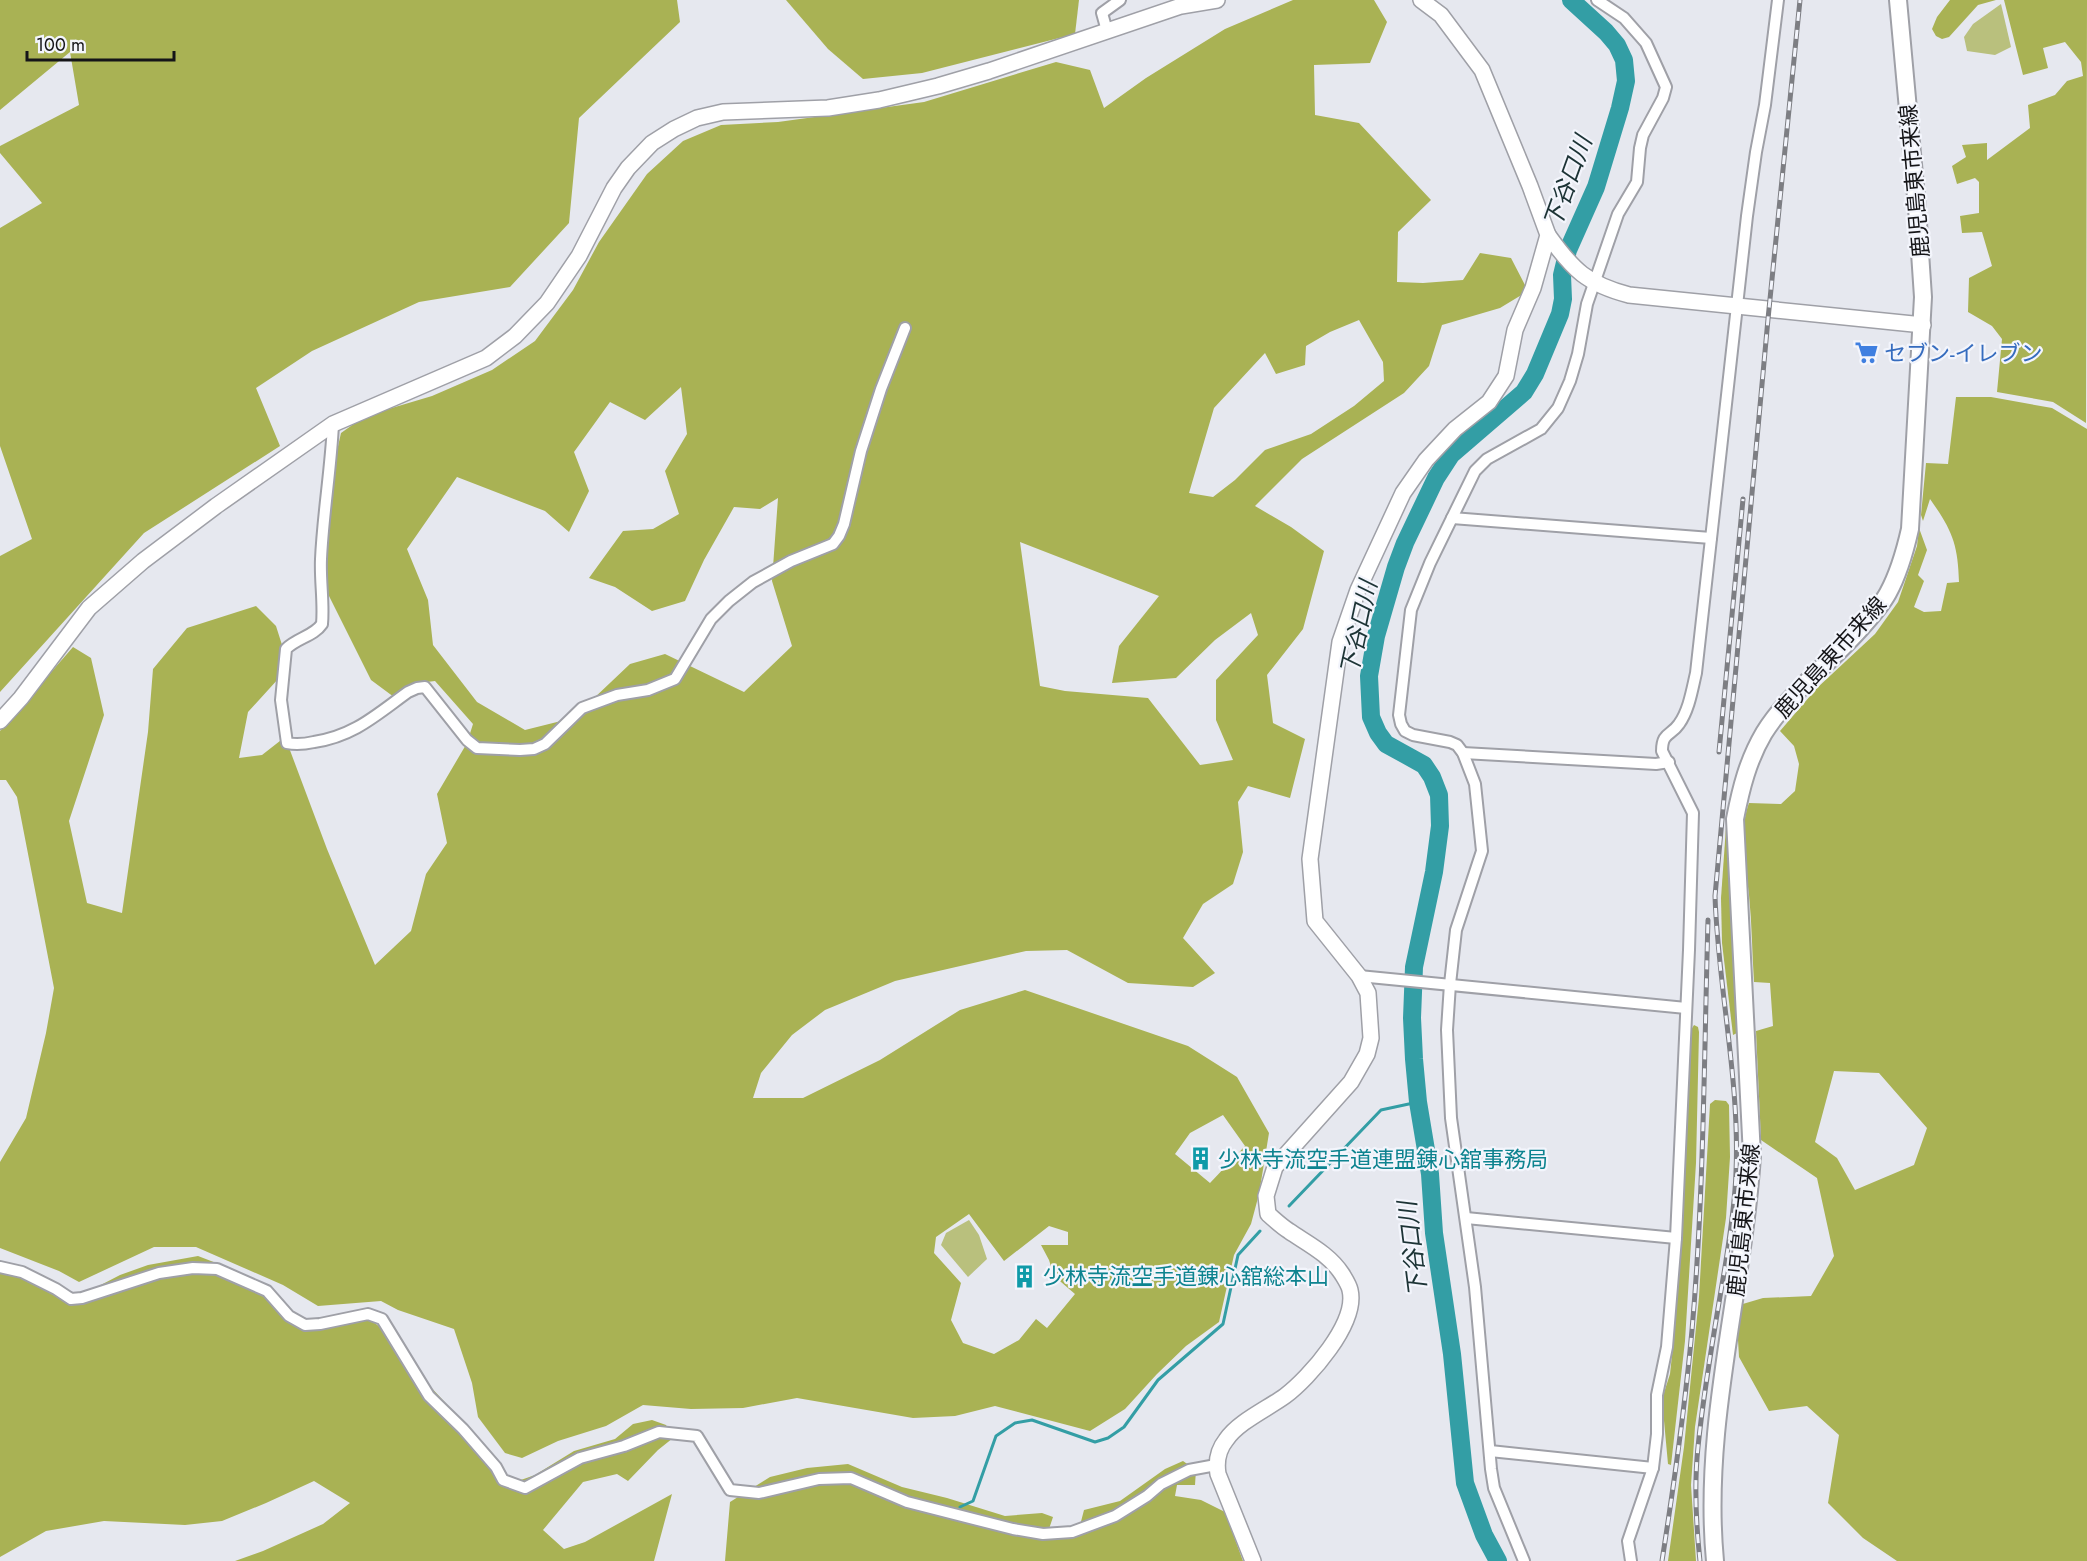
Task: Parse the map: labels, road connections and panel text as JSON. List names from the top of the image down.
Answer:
{
  "streets": {
    "main road": ["鹿児島東市来線"]
  },
  "water": ["下谷口川"],
  "places": {
    "supermarket": ["セブン-イレブン"],
    "building": ["少林寺流空手道連盟錬心舘事務局", "少林寺流空手道錬心舘総本山"]
  },
  "scale_bar": "100 m"
}
